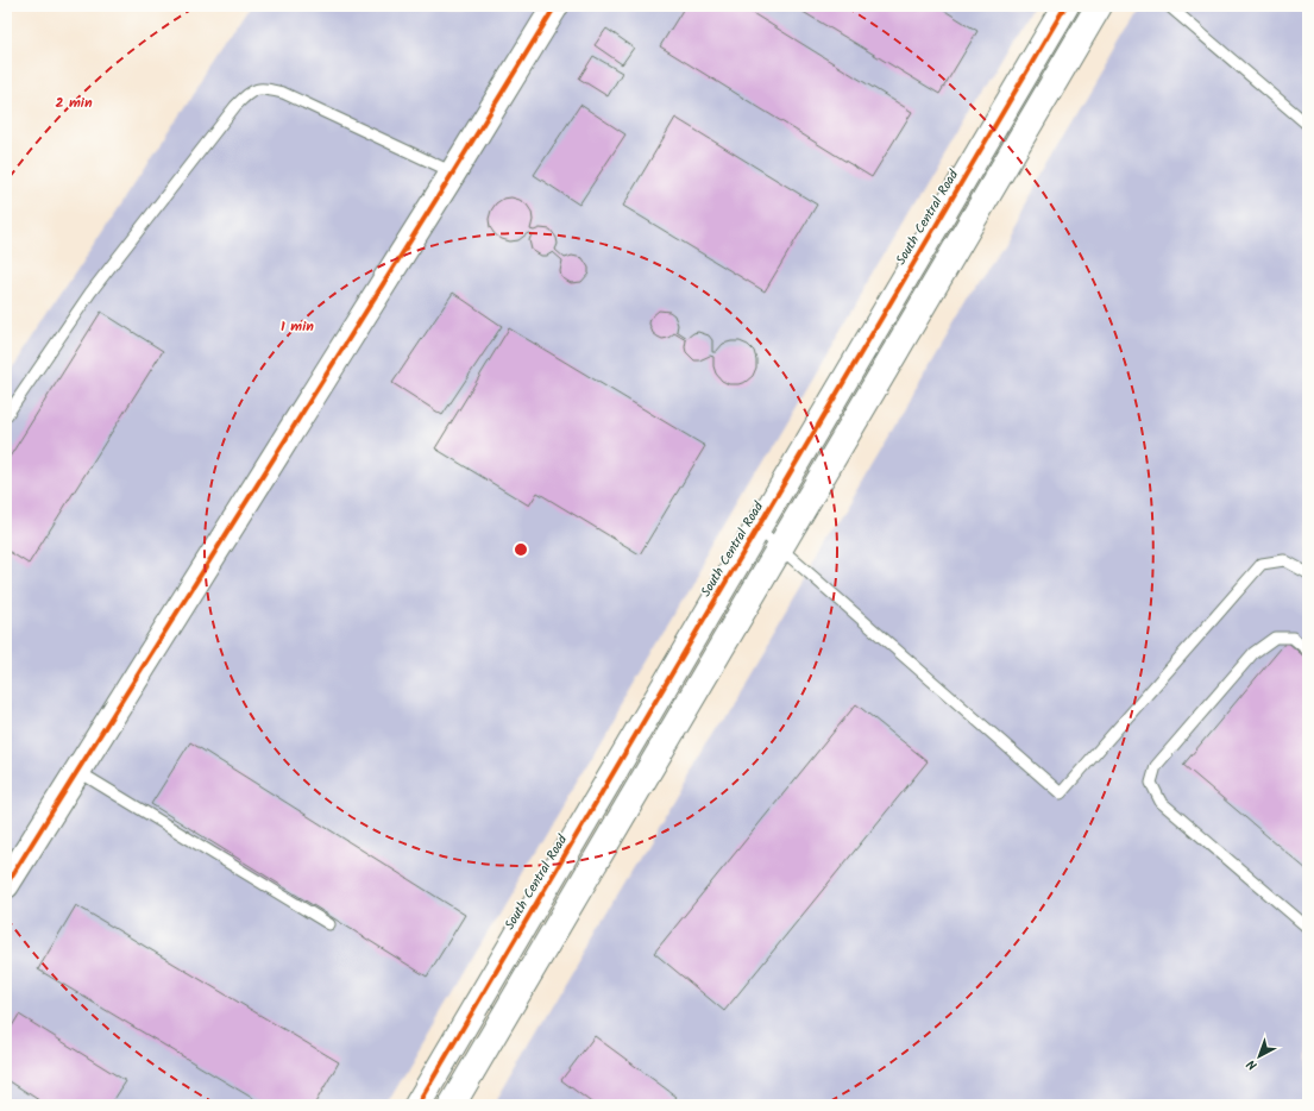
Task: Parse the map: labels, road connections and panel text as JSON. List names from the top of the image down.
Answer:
{
  "streets": {
    "street": ["South Central Road"]
  },
  "north": "bottom left",
  "rings": ["2 min", "1 min"]
}
